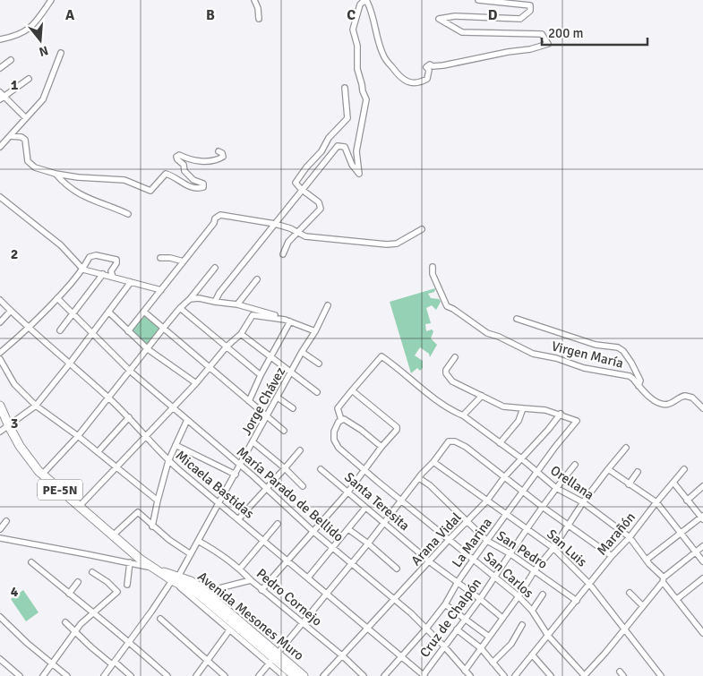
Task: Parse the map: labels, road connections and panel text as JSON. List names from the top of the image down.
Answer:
{
  "streets": {
    "highway": ["PE-5N", "Avenida Mesones Muro"],
    "street": [
      "Virgen María",
      "Jorge Chávez",
      "Orellana",
      "Micaela Bastidas",
      "María Parado de Bellido",
      "Santa Teresita",
      "Marañón",
      "Arana Vidal",
      "La Marina",
      "San Luis",
      "San Pedro",
      "San Carlos",
      "Pedro Cornejo",
      "Cruz de Chalpón"
    ]
  },
  "crossings": [
    ["Jorge Chávez", "Micaela Bastidas"],
    ["Jorge Chávez", "PE-5N"],
    ["Jorge Chávez", "María Parado de Bellido"],
    ["Jorge Chávez", "Pedro Cornejo"],
    ["Jorge Chávez", "Avenida Mesones Muro"],
    ["Orellana", "Marañón"],
    ["Orellana", "Arana Vidal"],
    ["Orellana", "La Marina"],
    ["Orellana", "San Carlos"],
    ["Orellana", "Cruz de Chalpón"],
    ["Micaela Bastidas", "Arana Vidal"],
    ["Micaela Bastidas", "La Marina"],
    ["Micaela Bastidas", "Cruz de Chalpón"],
    ["PE-5N", "Avenida Mesones Muro"],
    ["María Parado de Bellido", "Arana Vidal"],
    ["María Parado de Bellido", "La Marina"],
    ["María Parado de Bellido", "Cruz de Chalpón"],
    ["Santa Teresita", "Arana Vidal"],
    ["Santa Teresita", "La Marina"],
    ["Santa Teresita", "Cruz de Chalpón"],
    ["Marañón", "San Luis"],
    ["Marañón", "San Pedro"],
    ["Marañón", "San Carlos"],
    ["Arana Vidal", "La Marina"],
    ["Arana Vidal", "San Luis"],
    ["Arana Vidal", "San Pedro"],
    ["Arana Vidal", "San Carlos"],
    ["Arana Vidal", "Pedro Cornejo"],
    ["La Marina", "San Luis"],
    ["La Marina", "San Pedro"],
    ["La Marina", "San Carlos"],
    ["San Luis", "Cruz de Chalpón"],
    ["San Pedro", "Cruz de Chalpón"],
    ["San Carlos", "Cruz de Chalpón"]
  ],
  "scale_bar": "200 m",
  "north": "bottom",
  "grid": {
    "columns": [
      "A",
      "B",
      "C",
      "D"
    ],
    "rows": [
      "1",
      "2",
      "3",
      "4"
    ]
  }
}
